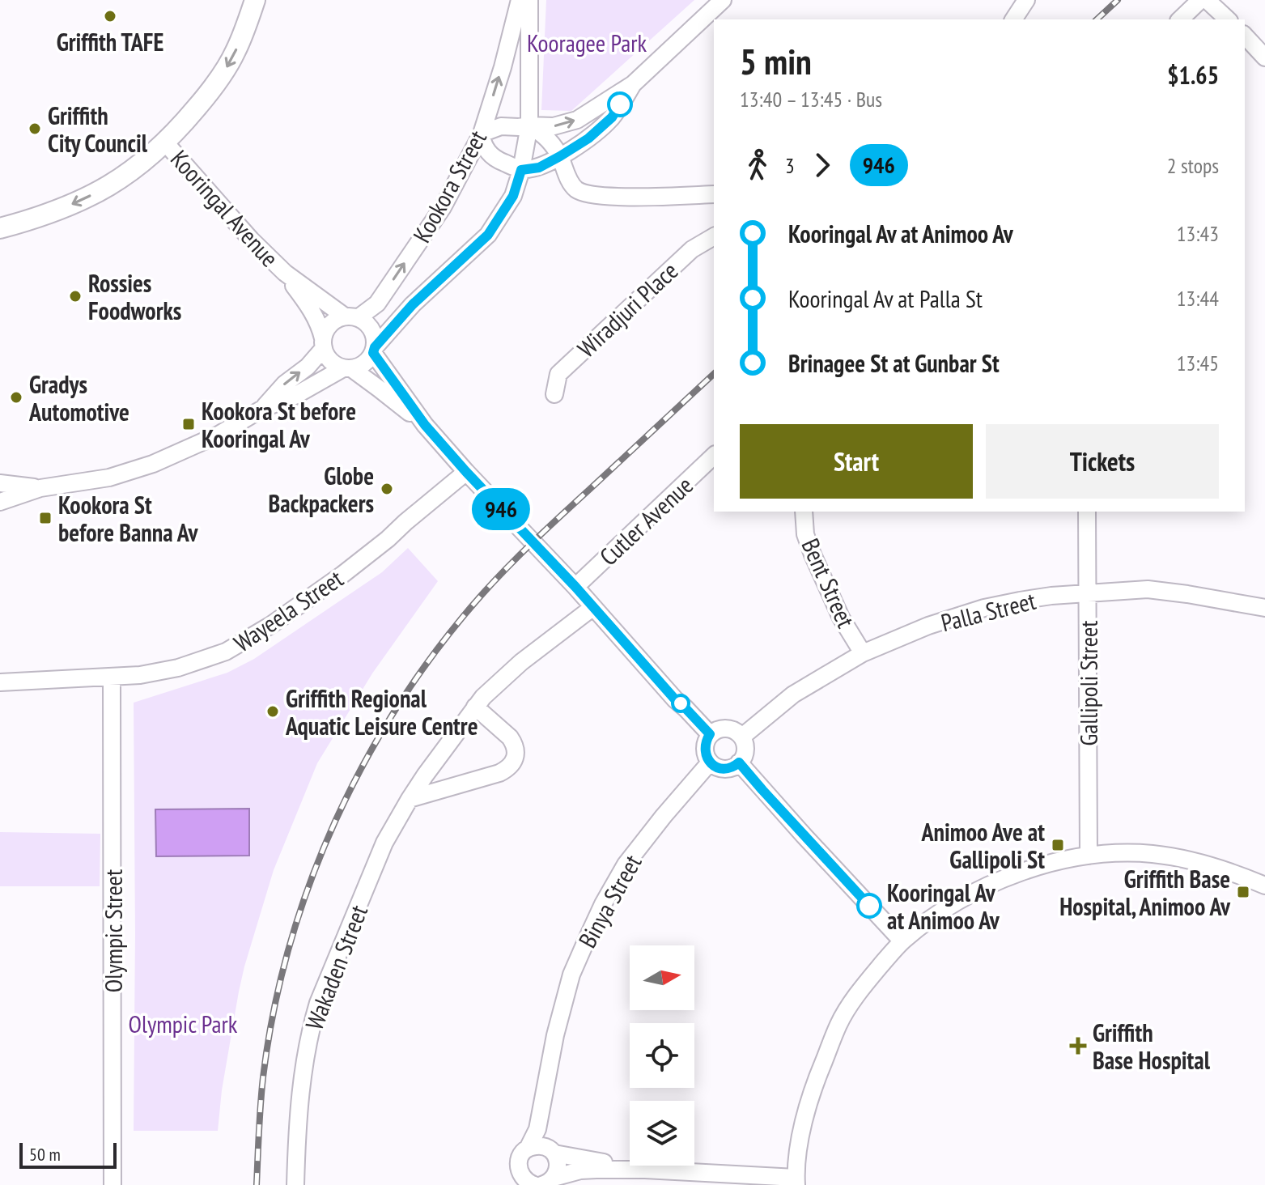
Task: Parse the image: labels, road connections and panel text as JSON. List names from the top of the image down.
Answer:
{
  "streets": {
    "street": [
      "Kookora Street",
      "Kooringal Avenue",
      "Wiradjuri Place",
      "Cutler Avenue",
      "Bent Street",
      "Wayeela Street",
      "Palla Street",
      "Gallipoli Street",
      "Binya Street",
      "Olympic Street",
      "Wakaden Street"
    ]
  },
  "crossings": [
    ["Kookora Street", "Kooringal Avenue"],
    ["Bent Street", "Palla Street"],
    ["Wayeela Street", "Olympic Street"],
    ["Palla Street", "Gallipoli Street"],
    ["Palla Street", "Binya Street"]
  ],
  "parks": ["Kooragee Park", "Olympic Park"],
  "places": {
    "other": [
      "Griffith TAFE",
      "Griffith City Council",
      "Rossies Foodworks",
      "Gradys Automotive",
      "Globe Backpackers",
      "Griffith Regional Aquatic Leisure Centre",
      "Kooringal Av at Animoo Av"
    ],
    "transit": [
      "Kookora St before Kooringal Av",
      "Kookora St before Banna Av",
      "Animoo Ave at Gallipoli St",
      "Griffith Base Hospital, Animoo Av"
    ],
    "health": ["Griffith Base Hospital"]
  },
  "lines": ["bus line 946"],
  "scale_bar": "50 m",
  "north": "right",
  "page": {
    "on_map": "946",
    "heading": ["5 min", "13:40 – 13:45 · Bus", "$1.65"],
    "legs": ["3", "946", "2 stops"],
    "list": [
      {
        "name": "Kooringal Av at Animoo Av",
        "value": "13:43"
      },
      {
        "name": "Kooringal Av at Palla St",
        "value": "13:44"
      },
      {
        "name": "Brinagee St at Gunbar St",
        "value": "13:45"
      }
    ],
    "buttons": ["Start", "Tickets"],
    "scale": "50 m"
  }
}
